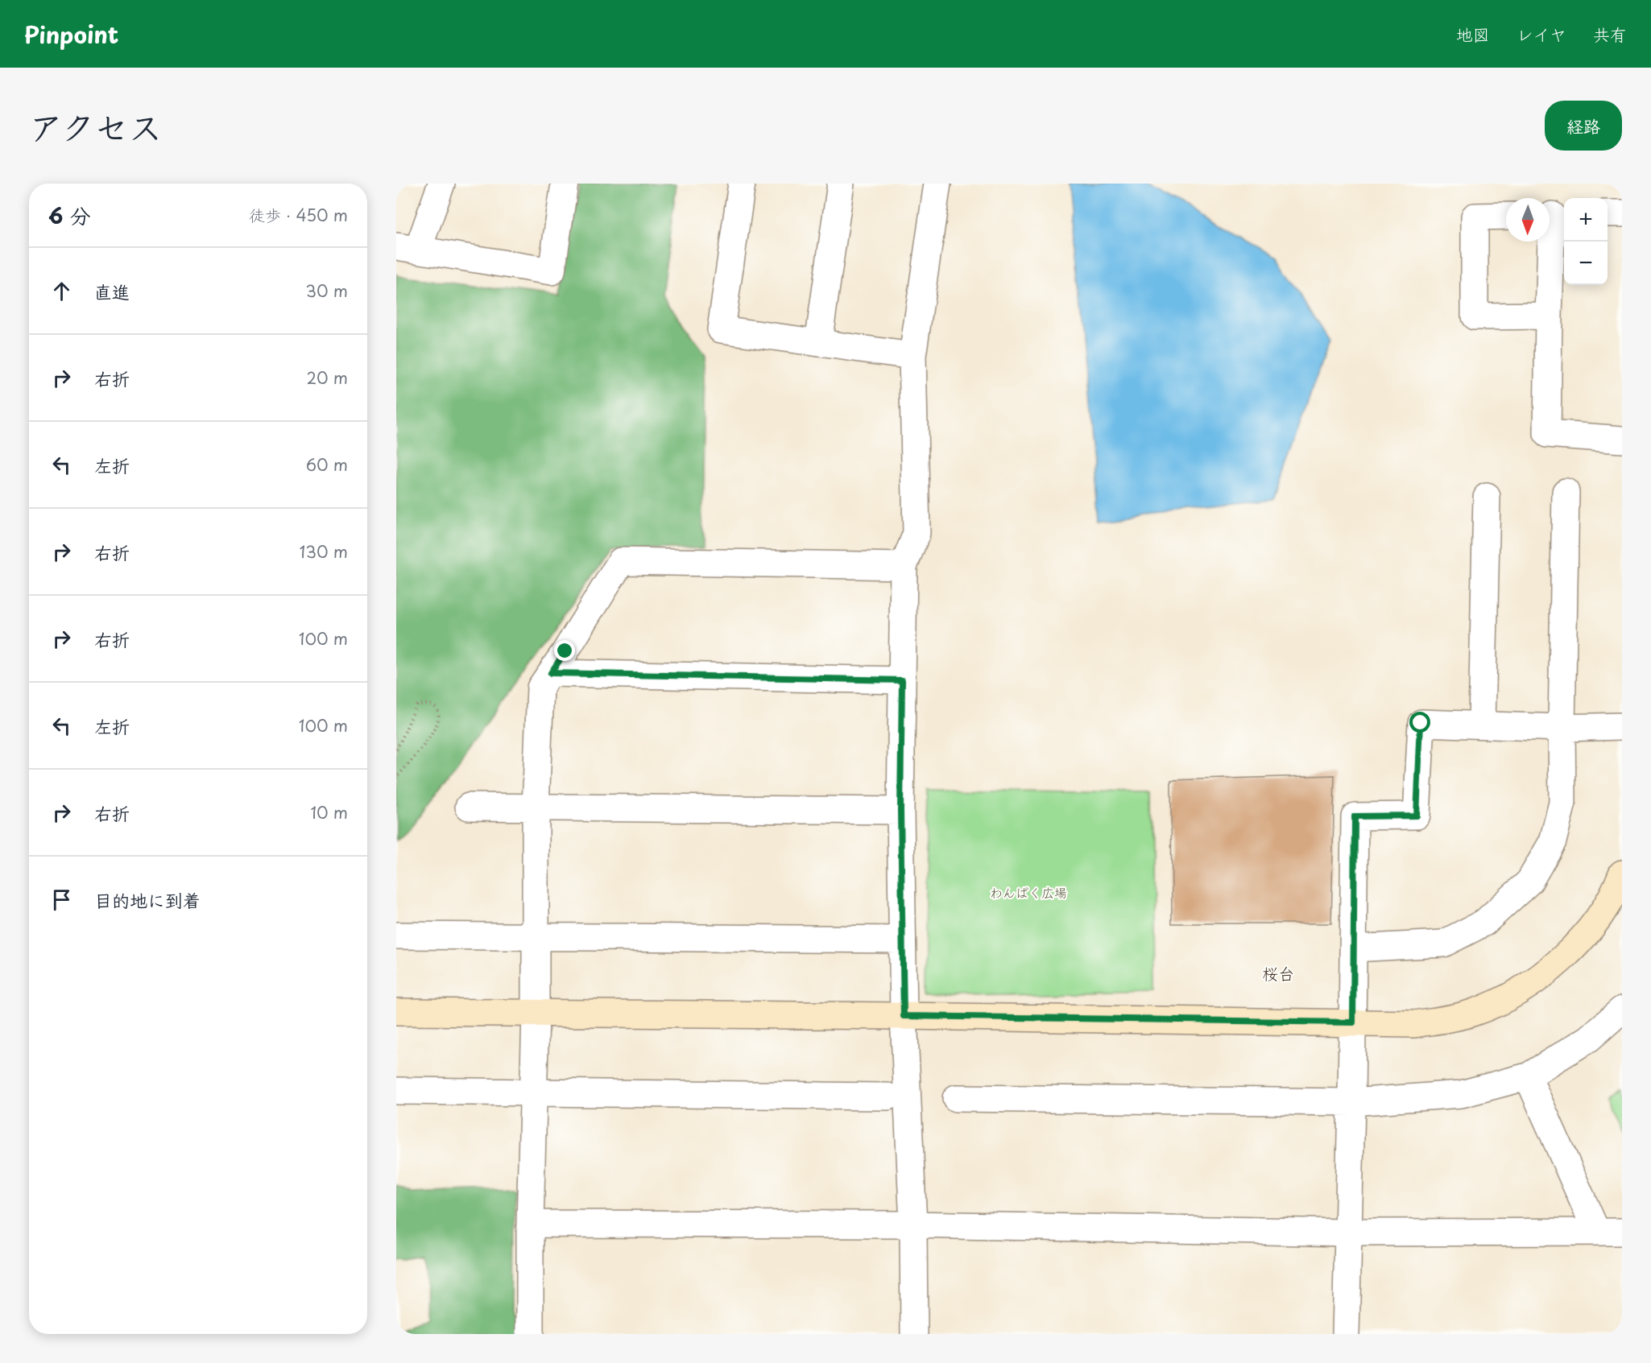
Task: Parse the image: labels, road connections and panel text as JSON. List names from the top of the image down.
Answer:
{
  "districts": ["桜台"],
  "parks": ["わんぱく広場"],
  "north": "bottom",
  "page": {
    "header": "Pinpoint",
    "nav": ["地図", "レイヤ", "共有"],
    "title": "アクセス",
    "buttons": "経路",
    "heading": ["6 分", "徒歩 · 450 m"],
    "map_buttons": ["+", "−"],
    "list": [
      ["直進", "30 m"],
      ["右折", "20 m"],
      ["左折", "60 m"],
      ["右折", "130 m"],
      ["右折", "100 m"],
      ["左折", "100 m"],
      ["右折", "10 m"],
      "目的地に到着"
    ]
  }
}
